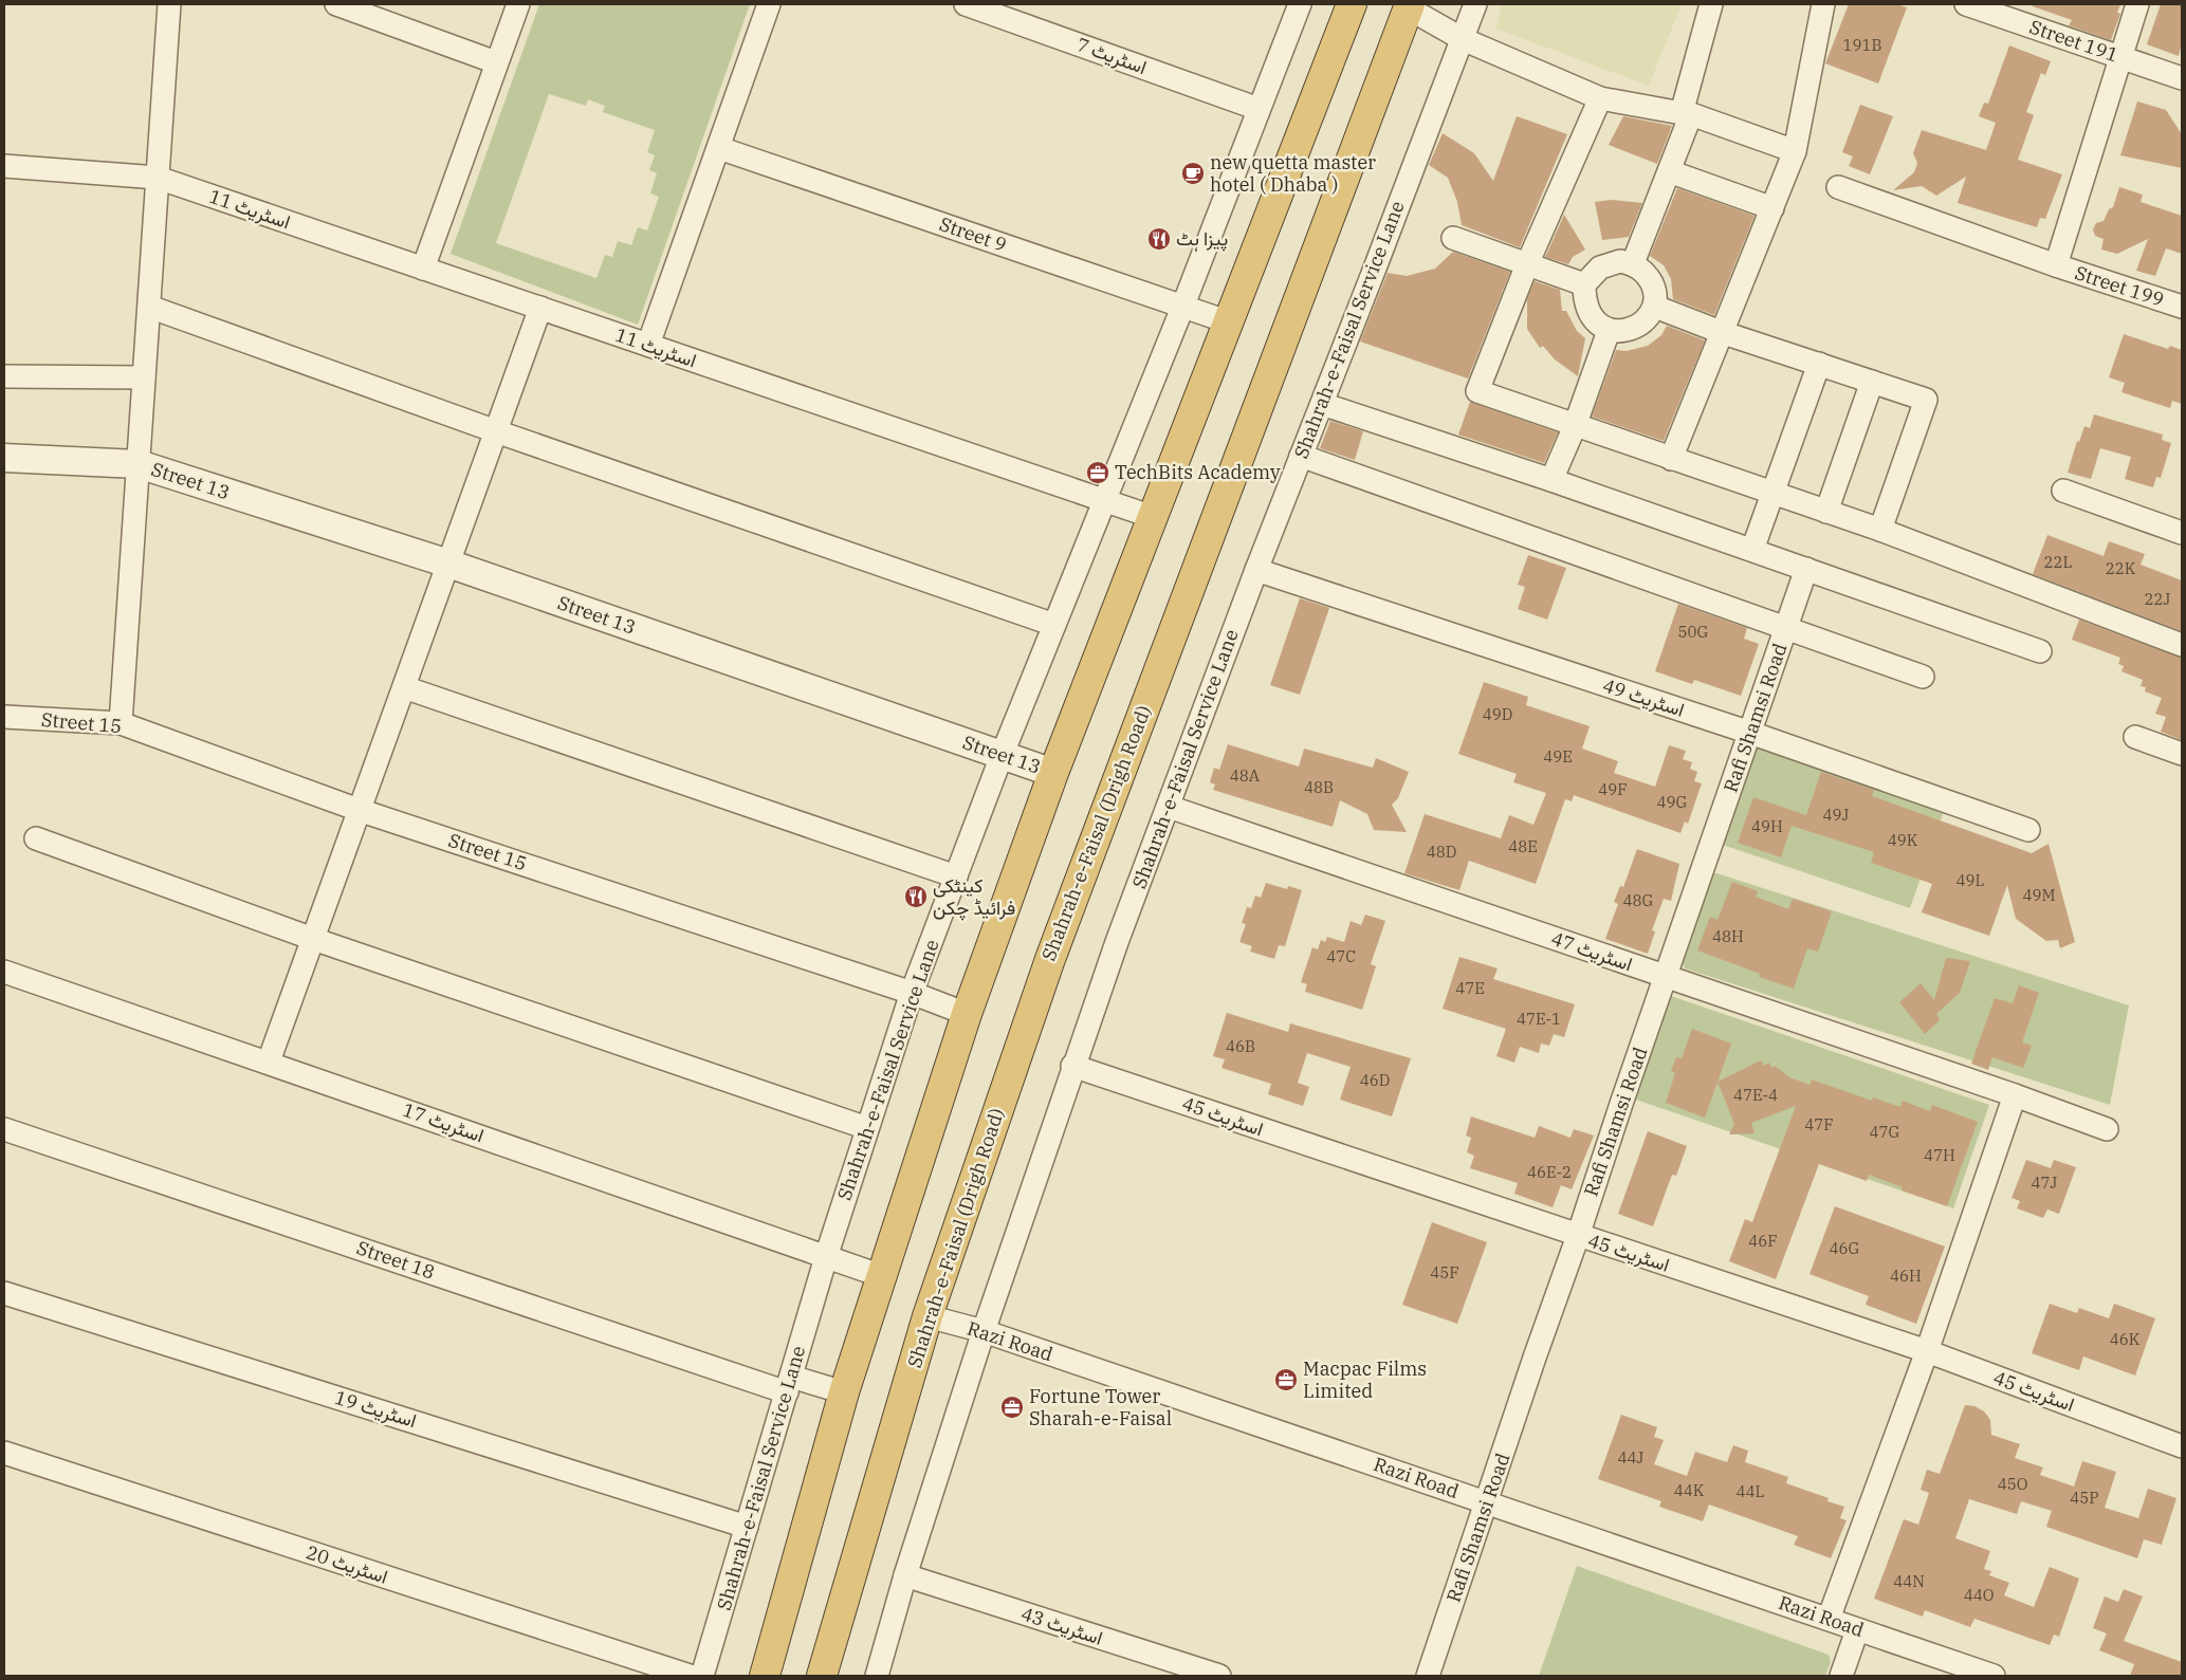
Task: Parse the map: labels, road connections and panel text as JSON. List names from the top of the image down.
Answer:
{
  "streets": {
    "highway": ["Shahrah-e-Faisal (Drigh Road)"],
    "street": [
      "Street 191",
      "اسٹریٹ 7",
      "اسٹریٹ 11",
      "Street 9",
      "Street 199",
      "Shahrah-e-Faisal Service Lane",
      "Street 13",
      "اسٹریٹ 49",
      "Rafi Shamsi Road",
      "Street 15",
      "اسٹریٹ 47",
      "اسٹریٹ 45",
      "اسٹریٹ 17",
      "Street 18",
      "Razi Road",
      "اسٹریٹ 19",
      "اسٹریٹ 20",
      "اسٹریٹ 43"
    ]
  },
  "crossings": [
    ["اسٹریٹ 7", "Shahrah-e-Faisal Service Lane"],
    ["اسٹریٹ 11", "Shahrah-e-Faisal Service Lane"],
    ["Street 9", "Shahrah-e-Faisal Service Lane"],
    ["Shahrah-e-Faisal Service Lane", "Street 13"],
    ["Shahrah-e-Faisal Service Lane", "اسٹریٹ 49"],
    ["Shahrah-e-Faisal Service Lane", "Street 15"],
    ["Shahrah-e-Faisal Service Lane", "اسٹریٹ 47"],
    ["Shahrah-e-Faisal Service Lane", "اسٹریٹ 45"],
    ["Shahrah-e-Faisal Service Lane", "اسٹریٹ 17"],
    ["Shahrah-e-Faisal Service Lane", "Street 18"],
    ["Shahrah-e-Faisal Service Lane", "Razi Road"],
    ["Shahrah-e-Faisal Service Lane", "اسٹریٹ 19"],
    ["Shahrah-e-Faisal Service Lane", "اسٹریٹ 43"],
    ["اسٹریٹ 49", "Rafi Shamsi Road"],
    ["Rafi Shamsi Road", "اسٹریٹ 47"],
    ["Rafi Shamsi Road", "اسٹریٹ 45"],
    ["Rafi Shamsi Road", "Razi Road"],
    ["Shahrah-e-Faisal (Drigh Road)", "Razi Road"]
  ],
  "places": {
    "cafe": ["new quetta master hotel ( Dhaba )"],
    "restaurant": ["پیزا ہٹ", "کینٹکی فرائیڈ چکن"],
    "office": ["TechBits Academy", "Macpac Films Limited", "Fortune Tower Sharah-e-Faisal"]
  },
  "house_numbers": [
    "191B",
    "22L",
    "22K",
    "22J",
    "50G",
    "49D",
    "49E",
    "48A",
    "48B",
    "49F",
    "49G",
    "49J",
    "49H",
    "49K",
    "48E",
    "48D",
    "49L",
    "49M",
    "48G",
    "48H",
    "47C",
    "47E",
    "47E-1",
    "46B",
    "46D",
    "47E-4",
    "47F",
    "47G",
    "47H",
    "46E-2",
    "47J",
    "46F",
    "46G",
    "45F",
    "46H",
    "46K",
    "44J",
    "45O",
    "44K",
    "44L",
    "45P",
    "44N",
    "44O"
  ]
}
